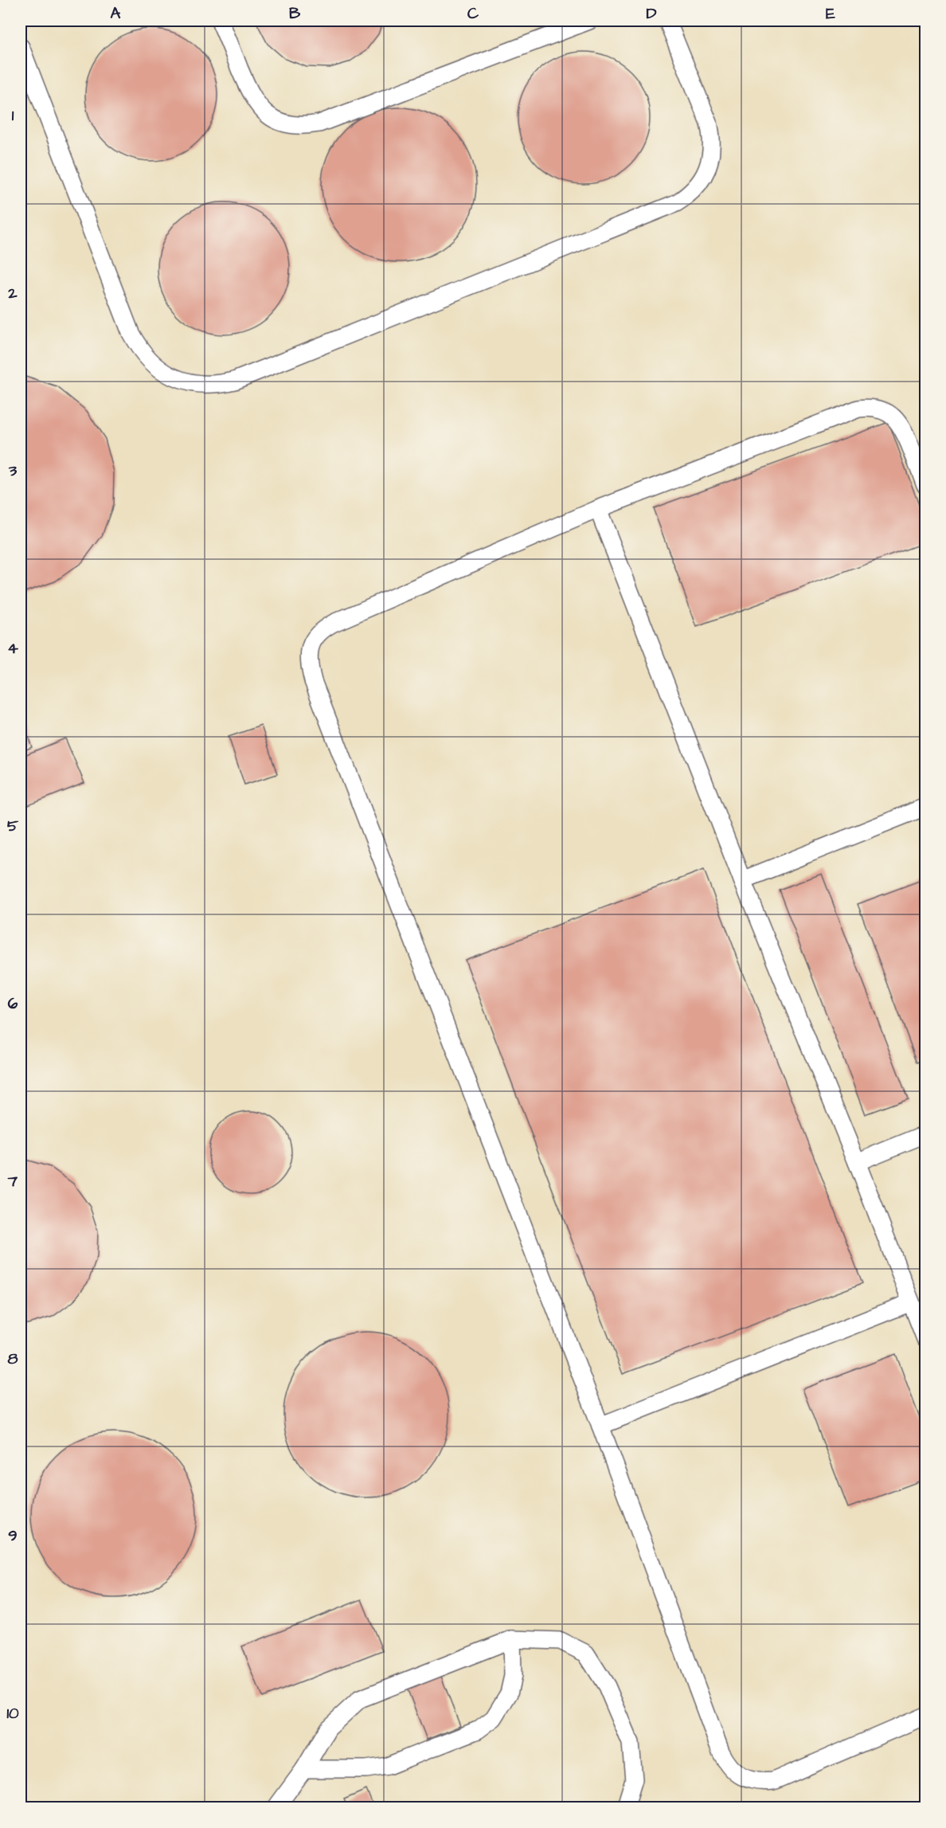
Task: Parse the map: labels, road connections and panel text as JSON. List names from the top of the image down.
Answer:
{
  "grid": {
    "columns": [
      "A",
      "B",
      "C",
      "D",
      "E"
    ],
    "rows": [
      "1",
      "2",
      "3",
      "4",
      "5",
      "6",
      "7",
      "8",
      "9",
      "10"
    ]
  }
}
